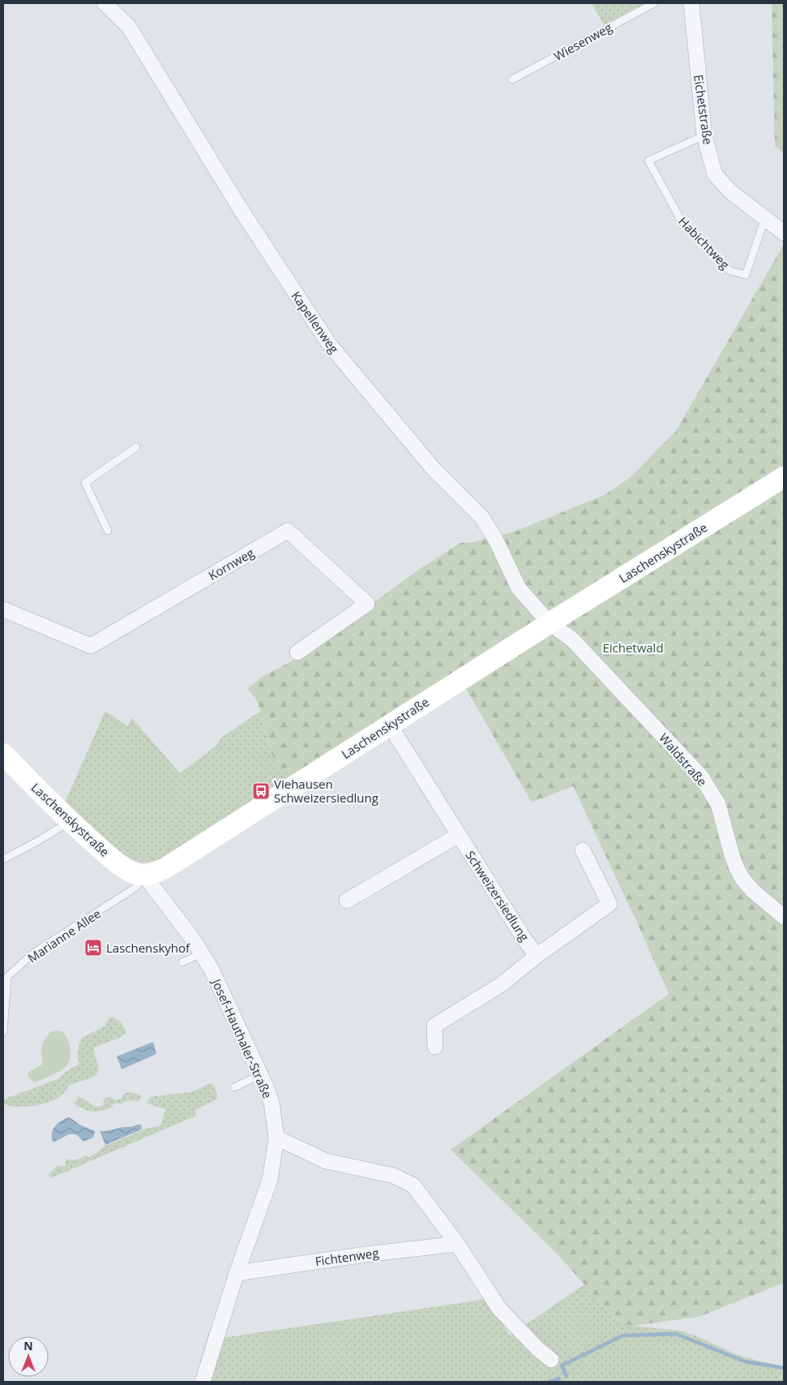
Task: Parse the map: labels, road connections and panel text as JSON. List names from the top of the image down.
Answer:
{
  "streets": {
    "street": [
      "Eichetstraße",
      "Kapellenweg",
      "Laschenskystraße",
      "Kornweg",
      "Waldstraße",
      "Schweizersiedlung",
      "Josef-Hauthaler-Straße",
      "Fichtenweg"
    ],
    "lane": ["Wiesenweg", "Habichtweg", "Marianne Allee"]
  },
  "crossings": [
    ["Eichetstraße", "Habichtweg"],
    ["Kapellenweg", "Laschenskystraße"],
    ["Kapellenweg", "Waldstraße"],
    ["Laschenskystraße", "Waldstraße"],
    ["Laschenskystraße", "Schweizersiedlung"],
    ["Laschenskystraße", "Marianne Allee"],
    ["Laschenskystraße", "Josef-Hauthaler-Straße"],
    ["Marianne Allee", "Josef-Hauthaler-Straße"],
    ["Josef-Hauthaler-Straße", "Fichtenweg"]
  ],
  "parks": ["Eichetwald"],
  "places": {
    "bus stop": ["Viehausen Schweizersiedlung"],
    "hotel": ["Laschenskyhof"]
  },
  "north": "top"
}
